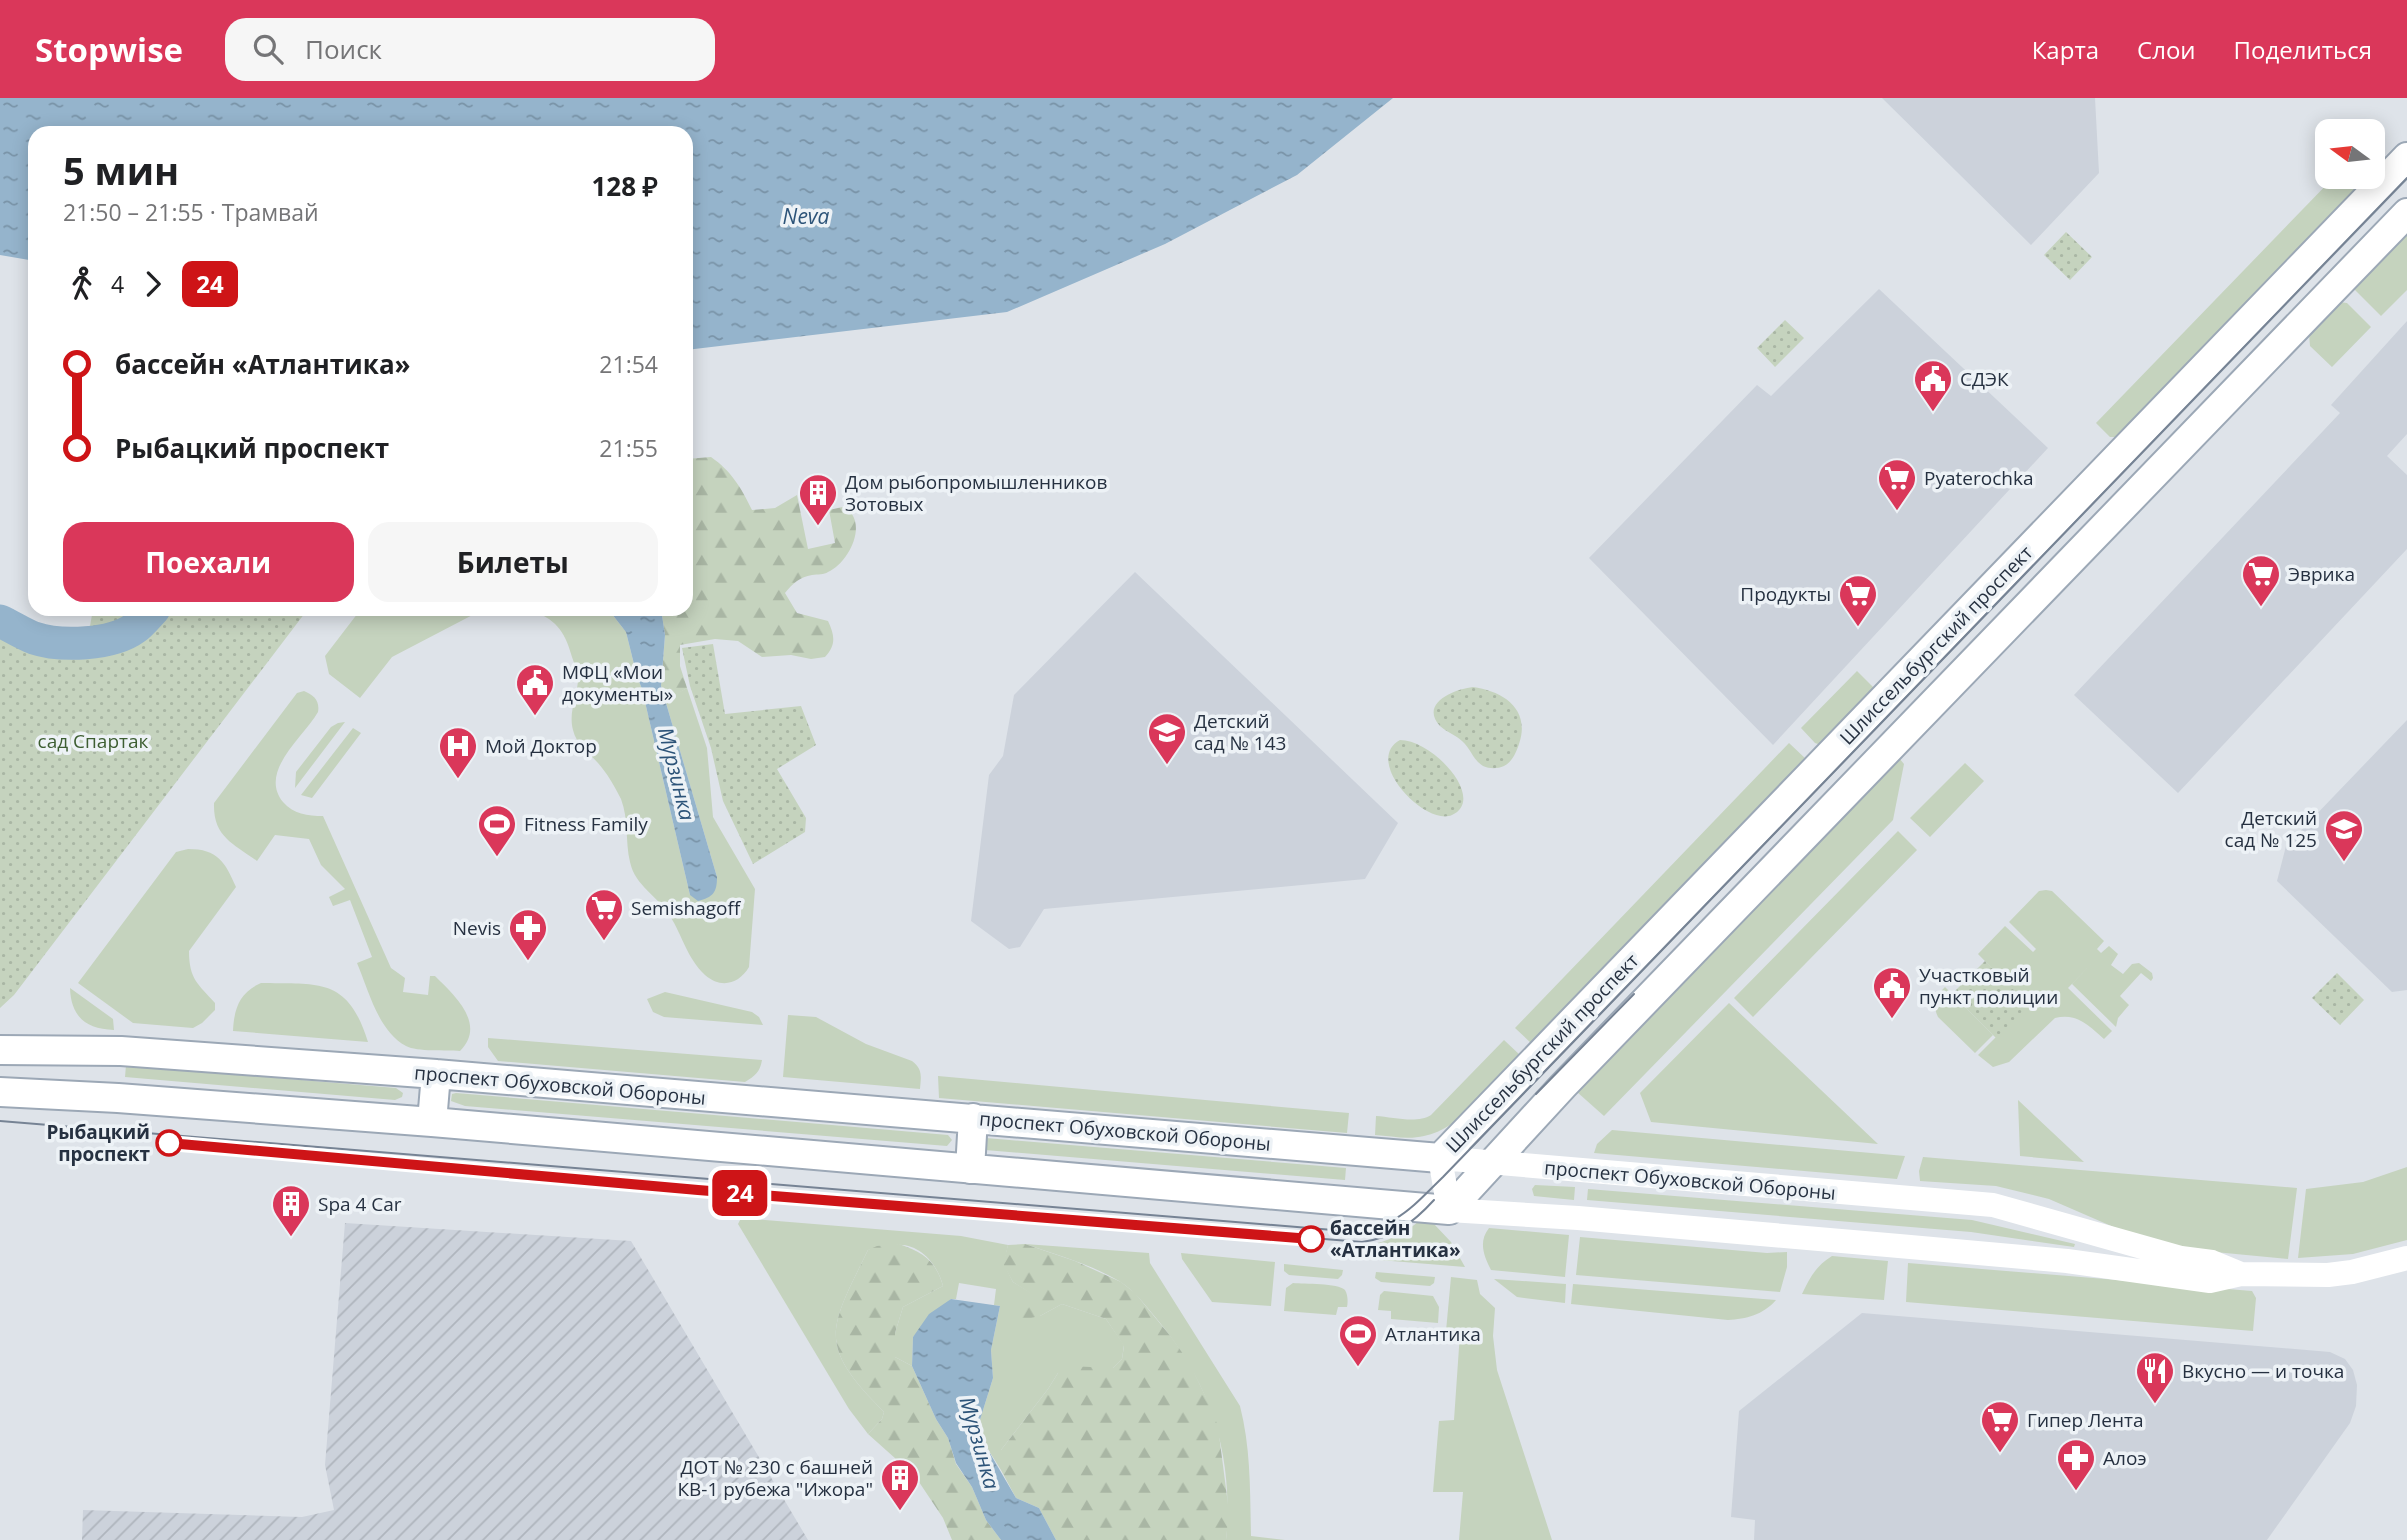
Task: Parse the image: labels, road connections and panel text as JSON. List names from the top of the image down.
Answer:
{
  "streets": {
    "main road": ["Шлиссельбургский проспект", "проспект Обуховской Обороны"]
  },
  "crossings": [
    ["Шлиссельбургский проспект", "проспект Обуховской Обороны"]
  ],
  "water": ["Neva", "Мурзинка"],
  "parks": ["сад Спартак"],
  "places": {
    "public building": ["СДЭК", "МФЦ «Мои документы»", "Участковый пункт полиции"],
    "supermarket": [
      "Pyaterochka",
      "Эврика",
      "Продукты",
      "Semishagoff",
      "Гипер Лента"
    ],
    "building": ["Дом рыбопромышленников Зотовых", "Spa 4 Car", "ДОТ № 230 с башней КВ-1 рубежа \"Ижора\""],
    "school or university": ["Детский сад № 143", "Детский сад № 125"],
    "hospital": ["Мой Доктор"],
    "sports": ["Fitness Family", "Атлантика"],
    "pharmacy": ["Nevis", "Алоэ"],
    "other": ["Рыбацкий проспект", "бассейн «Атлантика»"],
    "restaurant": ["Вкусно — и точка"]
  },
  "lines": ["tram line 24"],
  "north": "left",
  "page": {
    "header": "Stopwise",
    "search": "Поиск",
    "nav": ["Карта", "Слои", "Поделиться"],
    "on_map": "24",
    "heading": ["5 мин", "21:50 – 21:55 · Трамвай", "128 ₽"],
    "legs": ["4", "24"],
    "list": [
      {
        "name": "бассейн «Атлантика»",
        "value": "21:54"
      },
      {
        "name": "Рыбацкий проспект",
        "value": "21:55"
      }
    ],
    "buttons": ["Поехали", "Билеты"]
  }
}
